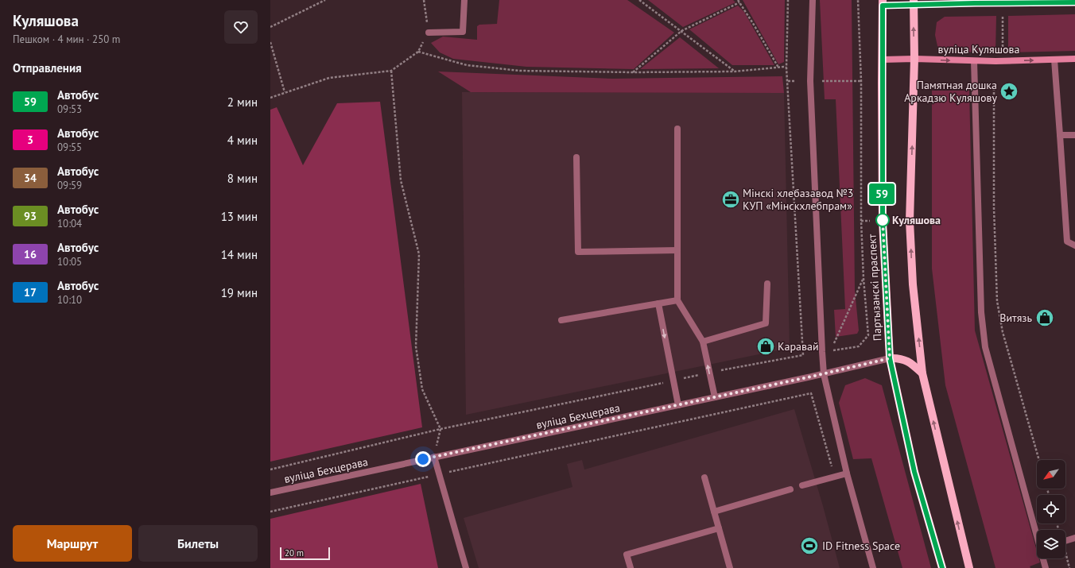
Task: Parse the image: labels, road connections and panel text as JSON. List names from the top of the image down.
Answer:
{
  "streets": {
    "main road": ["вуліца Куляшова", "Партызанскі праспект"],
    "street": ["вуліца Бехцерава"]
  },
  "crossings": [
    ["вуліца Куляшова", "Партызанскі праспект"],
    ["Партызанскі праспект", "вуліца Бехцерава"]
  ],
  "one_way": ["вуліца Куляшова"],
  "places": {
    "place": ["Памятная дошка Аркадзю Куляшову"],
    "office": ["Мінскі хлебазавод №3 КУП «Мінскхлебпрам»"],
    "other": ["Куляшова"],
    "shop": ["Витязь", "Каравай"],
    "sports": ["ID Fitness Space"]
  },
  "lines": ["bus line 59"],
  "scale_bar": "20 m",
  "north": "bottom left",
  "page": {
    "heading": [
      ["Куляшова", "Пешком · 4 мин · 250 m"],
      "Отправления"
    ],
    "on_map": "59",
    "list": [
      {
        "mark": "59",
        "name": "Автобус",
        "note": "09:53",
        "value": "2 мин"
      },
      {
        "mark": "3",
        "name": "Автобус",
        "note": "09:55",
        "value": "4 мин"
      },
      {
        "mark": "34",
        "name": "Автобус",
        "note": "09:59",
        "value": "8 мин"
      },
      {
        "mark": "93",
        "name": "Автобус",
        "note": "10:04",
        "value": "13 мин"
      },
      {
        "mark": "16",
        "name": "Автобус",
        "note": "10:05",
        "value": "14 мин"
      },
      {
        "mark": "17",
        "name": "Автобус",
        "note": "10:10",
        "value": "19 мин"
      }
    ],
    "buttons": ["Маршрут", "Билеты"],
    "scale": "20 m"
  }
}
